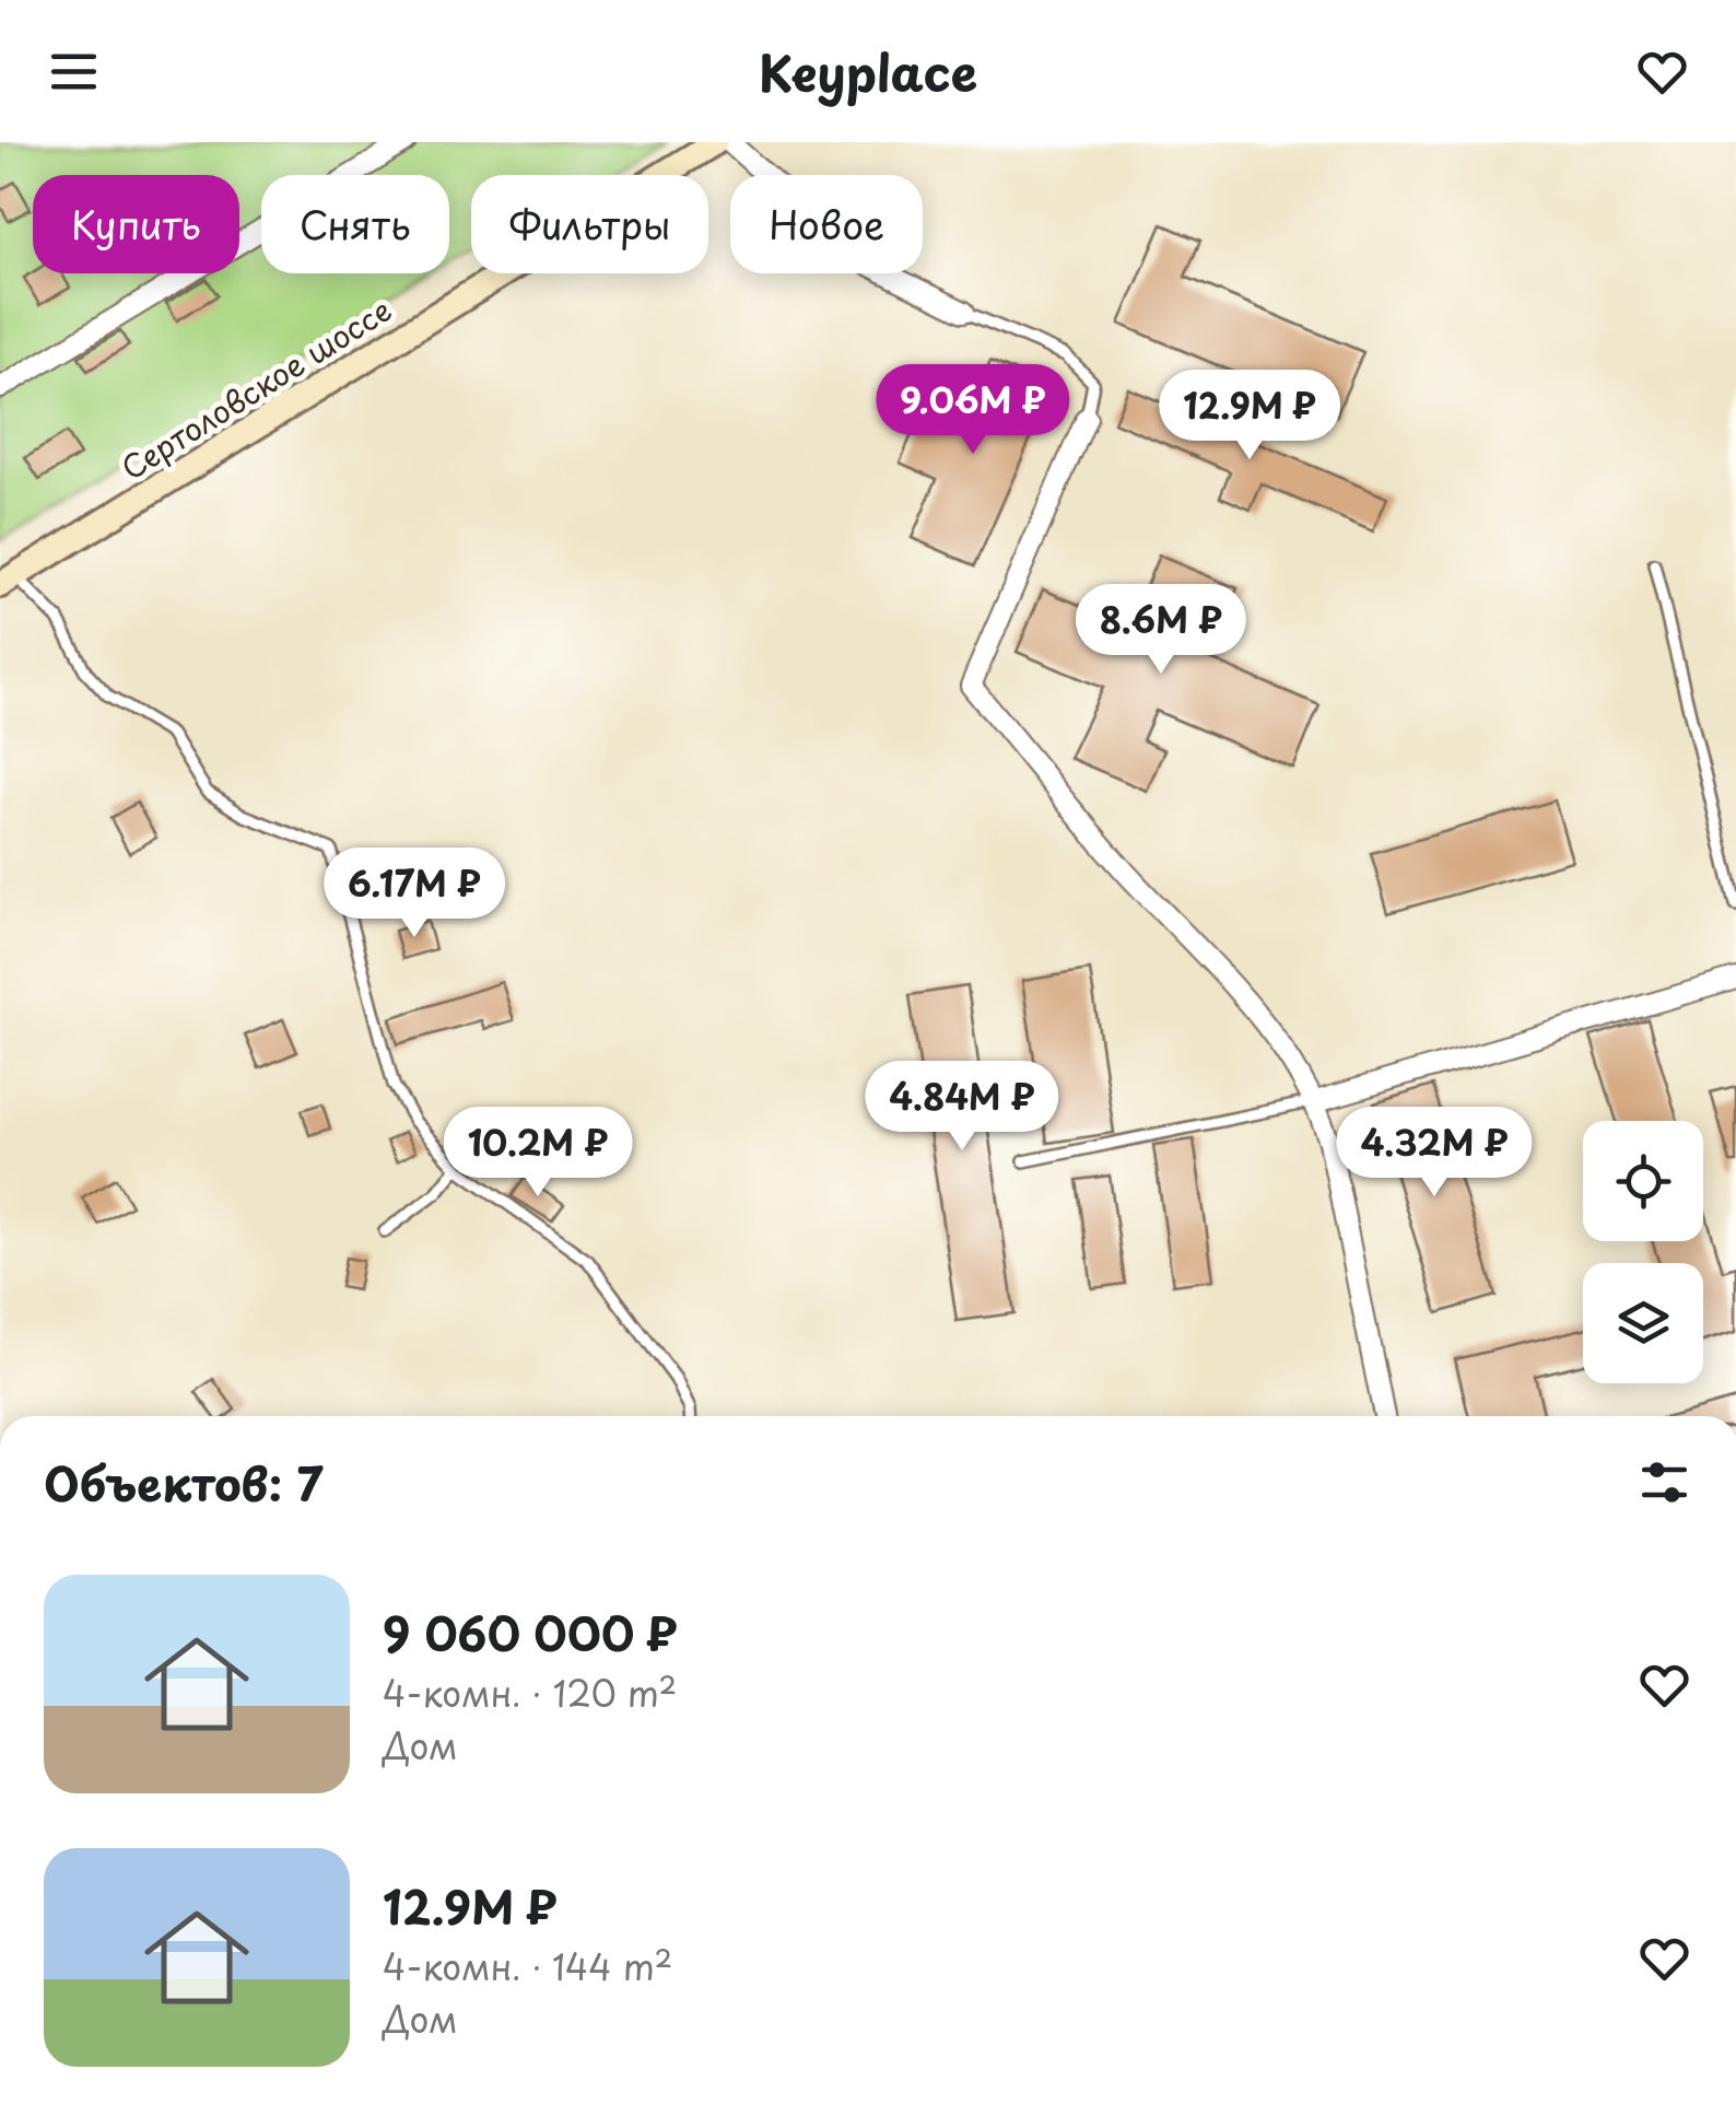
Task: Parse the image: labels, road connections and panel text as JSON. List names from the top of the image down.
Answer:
{
  "streets": {
    "main road": ["Сертоловское шоссе"]
  },
  "page": {
    "header": "Keyplace",
    "chip": [
      "Купить",
      "Снять",
      "Фильтры",
      "Новое"
    ],
    "price": [
      "9.06M ₽",
      "12.9M ₽",
      "8.6M ₽",
      "6.17M ₽",
      "4.84M ₽",
      "10.2M ₽",
      "4.32M ₽"
    ],
    "heading": "Объектов: 7",
    "list": [
      {
        "name": "9 060 000 ₽",
        "note": "4-комн. · 120 m² · Дом"
      },
      {
        "name": "12.9M ₽",
        "note": "4-комн. · 144 m² · Дом"
      }
    ]
  }
}
